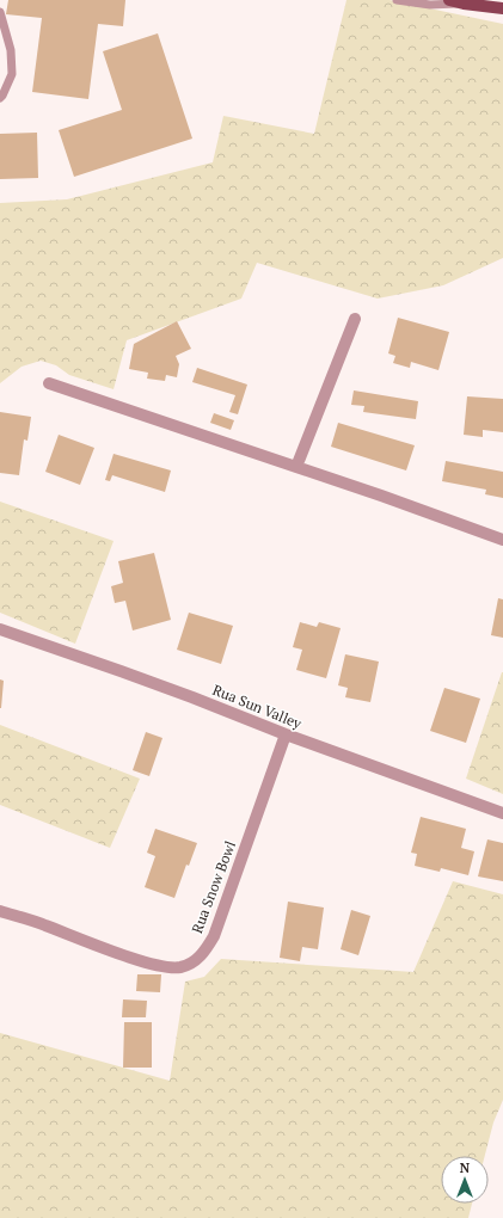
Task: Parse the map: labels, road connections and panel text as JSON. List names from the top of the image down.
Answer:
{
  "streets": {
    "street": ["Rua Sun Valley", "Rua Snow Bowl"]
  },
  "crossings": [
    ["Rua Sun Valley", "Rua Snow Bowl"]
  ],
  "north": "top"
}
